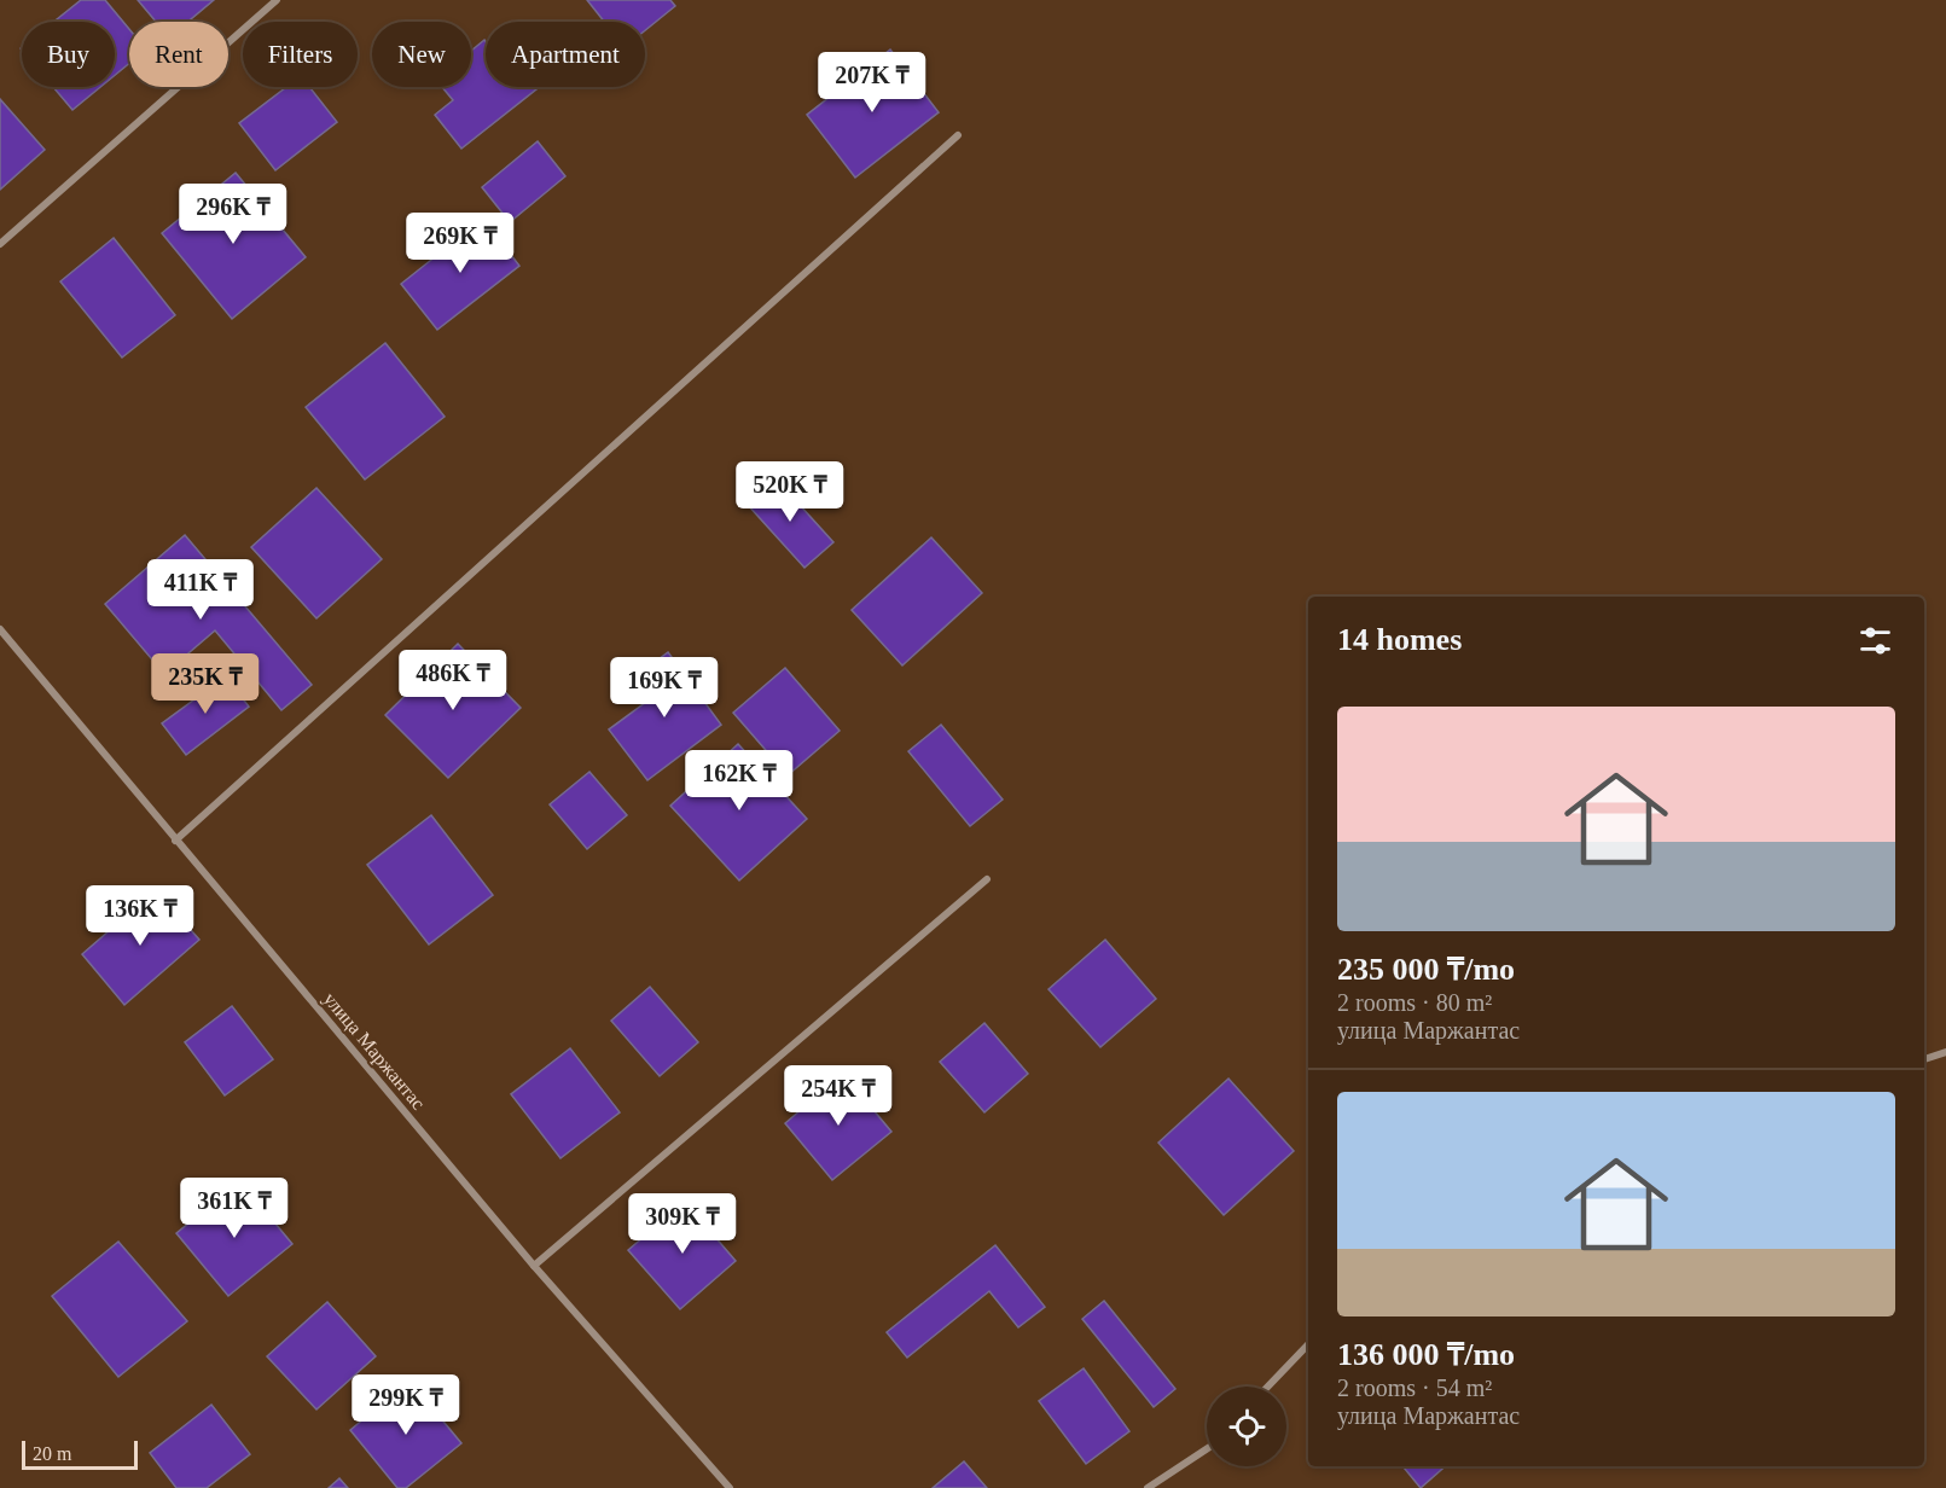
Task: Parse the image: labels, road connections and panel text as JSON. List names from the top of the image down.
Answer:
{
  "streets": {
    "street": ["улица Маржантас"]
  },
  "scale_bar": "20 m",
  "page": {
    "chip": [
      "Buy",
      "Rent",
      "Filters",
      "New",
      "Apartment"
    ],
    "price": [
      "207K ₸",
      "296K ₸",
      "269K ₸",
      "520K ₸",
      "411K ₸",
      "486K ₸",
      "235K ₸",
      "169K ₸",
      "162K ₸",
      "136K ₸",
      "254K ₸",
      "361K ₸",
      "309K ₸",
      "299K ₸"
    ],
    "heading": "14 homes",
    "list": [
      {
        "name": "235 000 ₸/mo",
        "note": "2 rooms · 80 m² · улица Маржантас"
      },
      {
        "name": "136 000 ₸/mo",
        "note": "2 rooms · 54 m² · улица Маржантас"
      }
    ],
    "scale": "20 m"
  }
}
